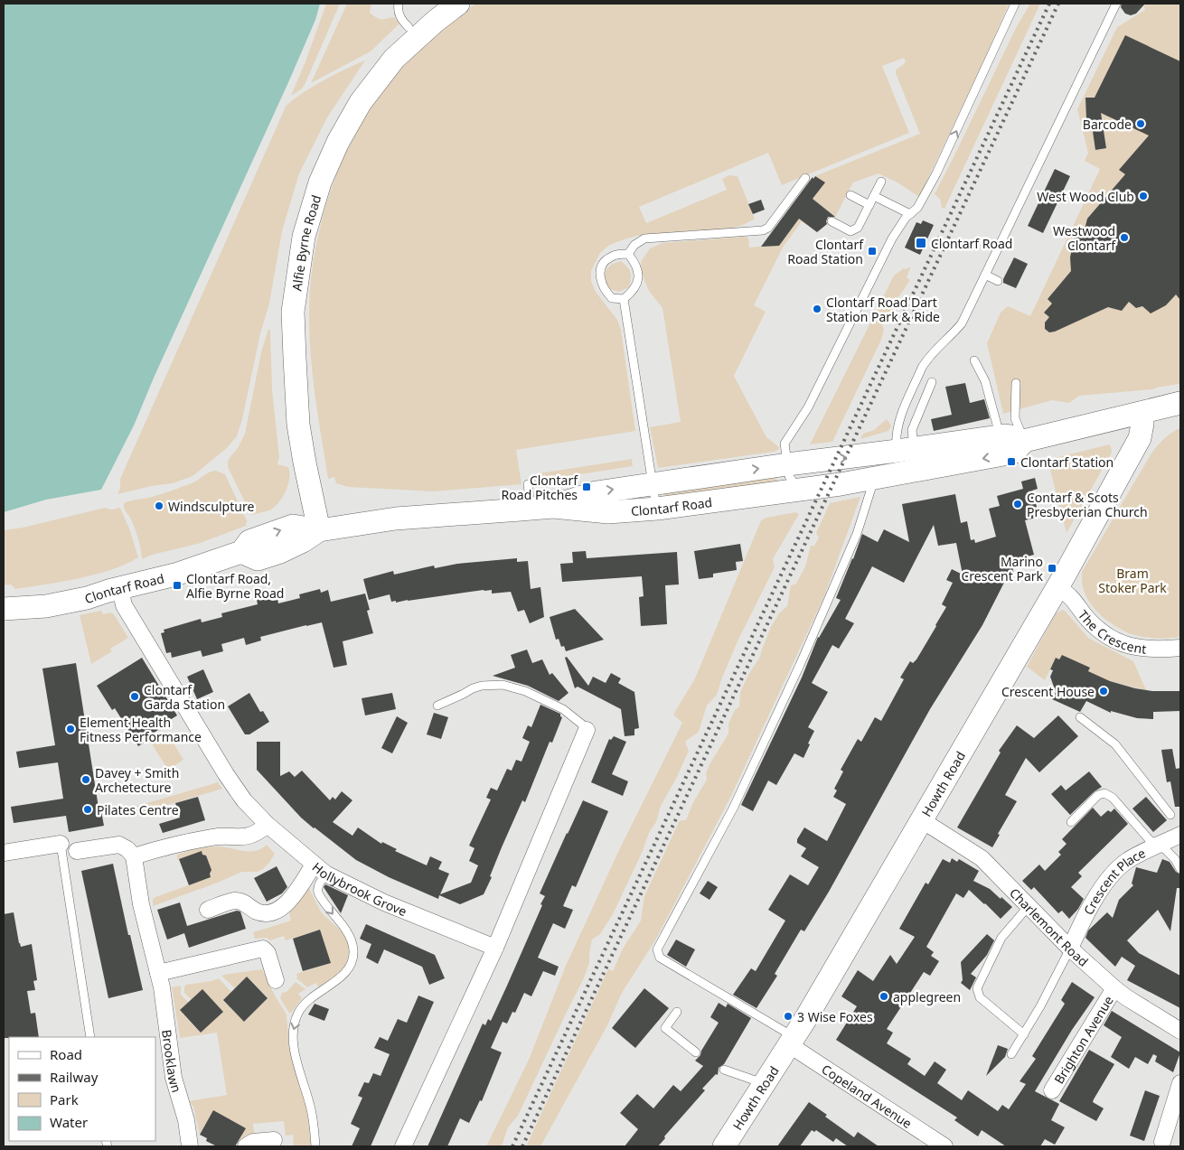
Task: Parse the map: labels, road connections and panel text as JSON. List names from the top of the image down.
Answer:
{
  "streets": {
    "main road": ["Alfie Byrne Road", "Clontarf Road", "Howth Road"],
    "street": [
      "The Crescent",
      "Crescent Place",
      "Hollybrook Grove",
      "Charlemont Road",
      "Brighton Avenue",
      "Brooklawn",
      "Copeland Avenue"
    ]
  },
  "crossings": [
    ["Alfie Byrne Road", "Clontarf Road"],
    ["Clontarf Road", "Howth Road"],
    ["Clontarf Road", "Hollybrook Grove"],
    ["The Crescent", "Howth Road"],
    ["Howth Road", "Charlemont Road"],
    ["Howth Road", "Copeland Avenue"],
    ["Crescent Place", "Charlemont Road"],
    ["Charlemont Road", "Brighton Avenue"]
  ],
  "parks": ["Bram Stoker Park"],
  "places": {
    "other": [
      "Barcode",
      "West Wood Club",
      "Westwood Clontarf",
      "Clontarf Road Dart Station Park & Ride",
      "Contarf & Scots Presbyterian Church",
      "Windsculpture",
      "Crescent House",
      "Clontarf Garda Station",
      "Element Health Fitness Performance",
      "Davey + Smith Archetecture",
      "Pilates Centre",
      "applegreen",
      "3 Wise Foxes"
    ],
    "transit": [
      "Clontarf Road",
      "Clontarf Road Station",
      "Clontarf Station",
      "Clontarf Road Pitches",
      "Marino Crescent Park",
      "Clontarf Road, Alfie Byrne Road"
    ]
  },
  "legend": [
    "Road",
    "Railway",
    "Park",
    "Water"
  ]
}
